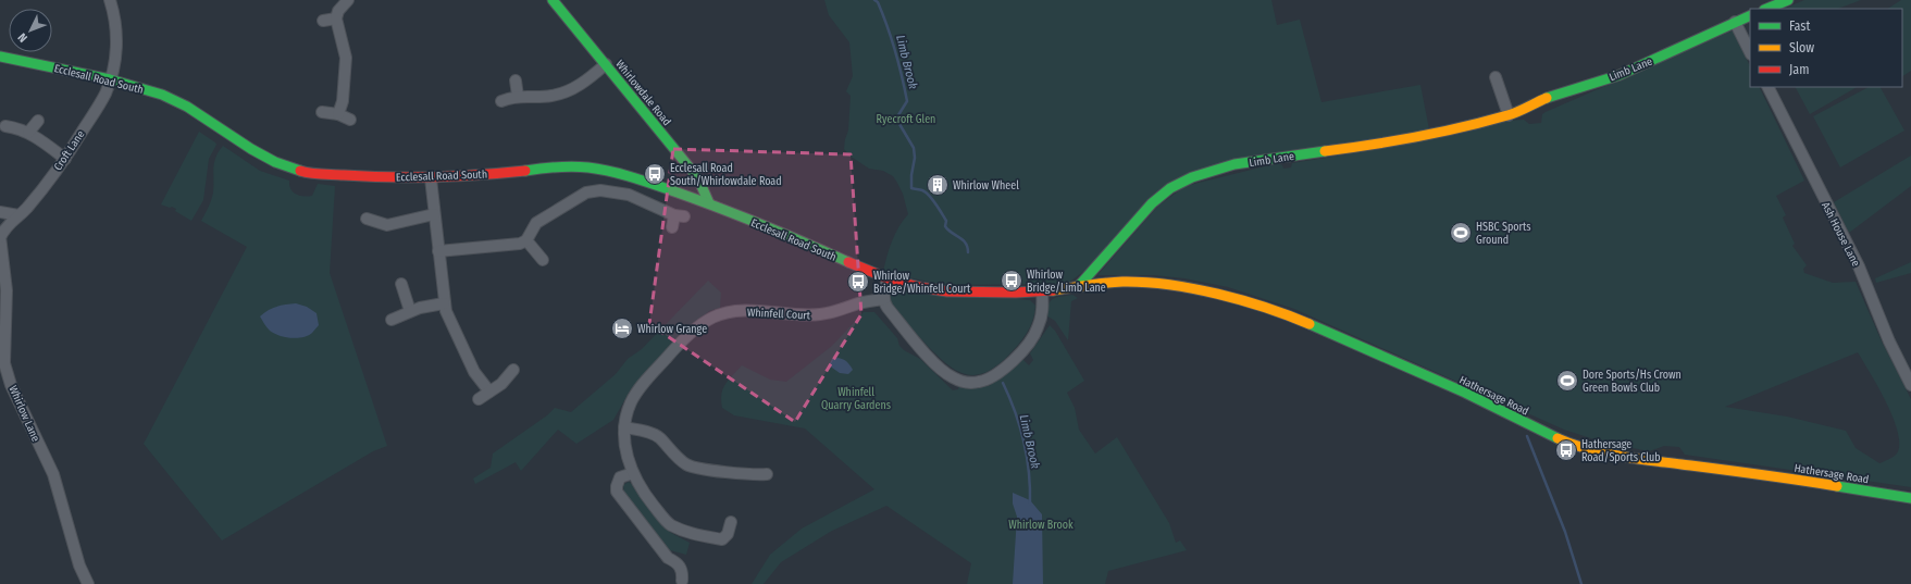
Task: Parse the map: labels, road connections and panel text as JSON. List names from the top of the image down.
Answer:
{
  "streets": {
    "main road": [
      "Limb Lane",
      "Ecclesall Road South",
      "Whirlowdale Road",
      "Hathersage Road"
    ],
    "street": [
      "Croft Lane",
      "Ash House Lane",
      "Whinfell Court",
      "Whirlow Lane"
    ]
  },
  "crossings": [
    ["Limb Lane", "Ecclesall Road South"],
    ["Limb Lane", "Hathersage Road"],
    ["Ecclesall Road South", "Whirlowdale Road"],
    ["Ecclesall Road South", "Croft Lane"],
    ["Ecclesall Road South", "Hathersage Road"],
    ["Croft Lane", "Whirlow Lane"]
  ],
  "water": ["Limb Brook"],
  "parks": ["Ryecroft Glen", "Whinfell Quarry Gardens", "Whirlow Brook"],
  "places": {
    "bus stop": [
      "Ecclesall Road South/Whirlowdale Road",
      "Whirlow Bridge/Limb Lane",
      "Whirlow Bridge/Whinfell Court",
      "Hathersage Road/Sports Club"
    ],
    "building": ["Whirlow Wheel"],
    "sports": ["HSBC Sports Ground", "Dore Sports/Hs Crown Green Bowls Club"],
    "hotel": ["Whirlow Grange"]
  },
  "legend": ["Fast", "Slow", "Jam"],
  "north": "bottom left"
}
